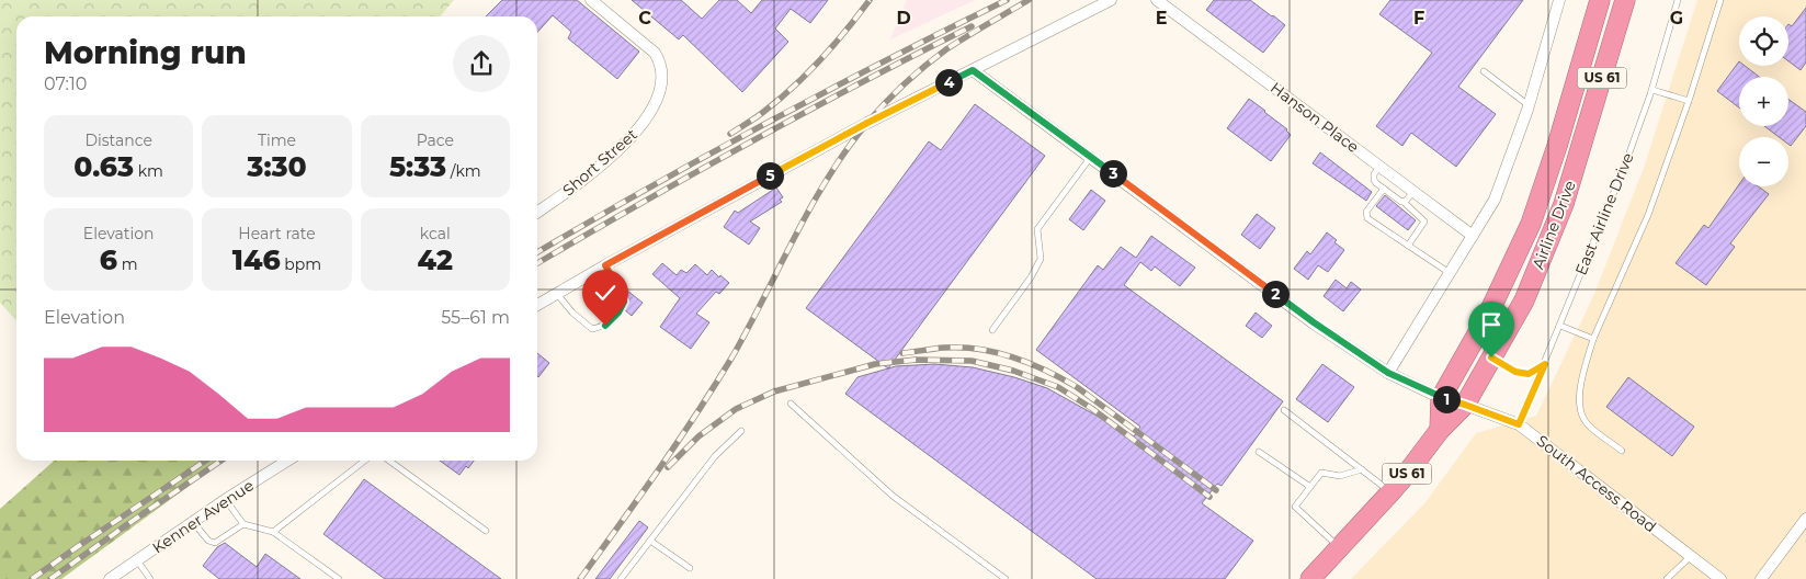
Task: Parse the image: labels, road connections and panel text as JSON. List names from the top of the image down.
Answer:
{
  "streets": {
    "highway": ["US 61", "Airline Drive"],
    "street": [
      "Hanson Place",
      "Short Street",
      "South Access Road",
      "Kenner Avenue"
    ],
    "lane": ["East Airline Drive"]
  },
  "crossings": [
    ["East Airline Drive", "South Access Road"],
    ["Airline Drive", "South Access Road"]
  ],
  "page": {
    "map_buttons": ["+", "−"],
    "heading": ["Morning run", "07:10"],
    "pins": [
      "4",
      "3",
      "5",
      "2",
      "1"
    ],
    "stats": [
      ["Distance", "0.63 km"],
      ["Time", "3:30"],
      ["Pace", "5:33 /km"],
      ["Elevation", "6 m"],
      ["Heart rate", "146 bpm"],
      ["kcal", "42"]
    ],
    "chart": ["Elevation", "55–61 m"]
  },
  "grid": {
    "columns": [
      "C",
      "D",
      "E",
      "F",
      "G"
    ]
  }
}
